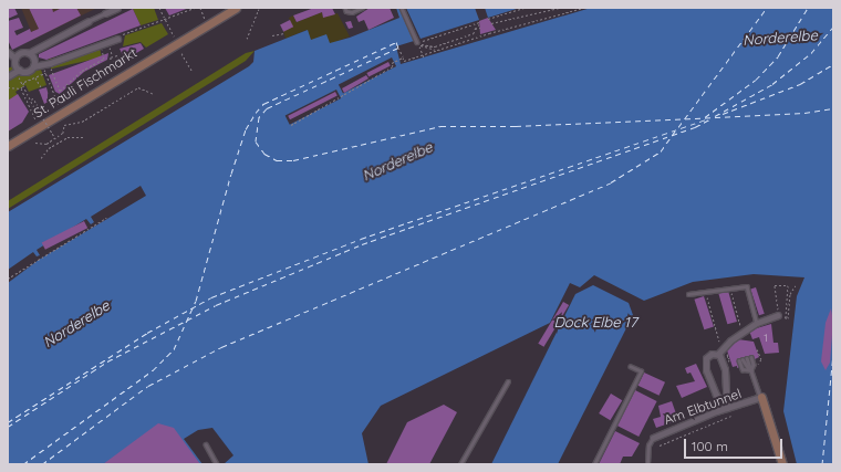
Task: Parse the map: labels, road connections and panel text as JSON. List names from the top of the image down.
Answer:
{
  "streets": {
    "main road": ["St. Pauli Fischmarkt"],
    "street": ["Am Elbtunnel"]
  },
  "water": ["Norderelbe", "Dock Elbe 17"],
  "house_numbers": ["1"],
  "scale_bar": "100 m"
}
